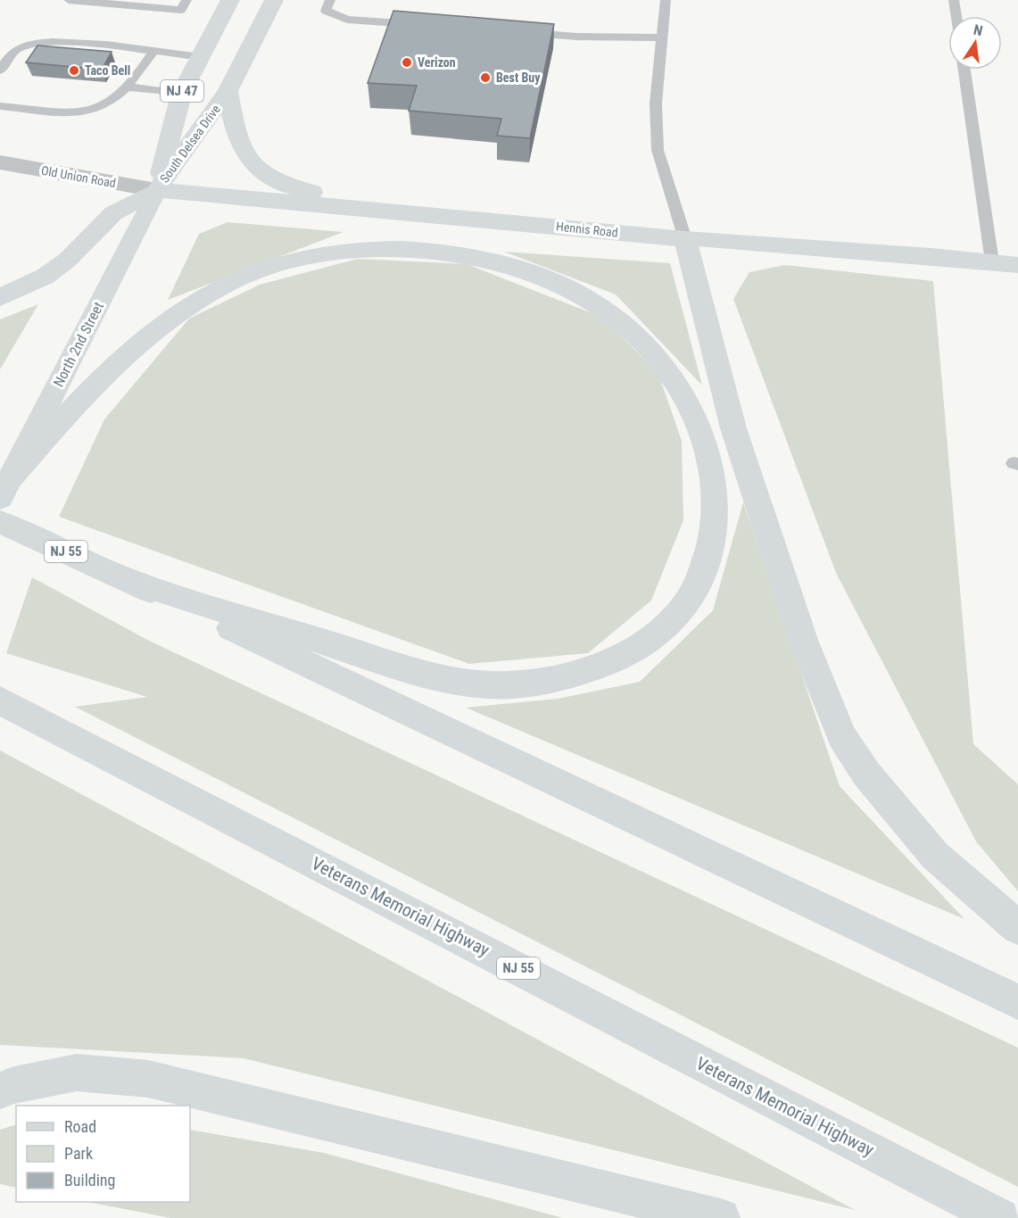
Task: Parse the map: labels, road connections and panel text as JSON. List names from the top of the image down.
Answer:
{
  "streets": {
    "main road": [
      "NJ 47",
      "South Delsea Drive",
      "Hennis Road",
      "North 2nd Street",
      "NJ 55",
      "Veterans Memorial Highway"
    ],
    "street": ["Old Union Road"]
  },
  "crossings": [
    ["South Delsea Drive", "Old Union Road"],
    ["South Delsea Drive", "Hennis Road"],
    ["South Delsea Drive", "North 2nd Street"],
    ["Old Union Road", "Hennis Road"],
    ["Old Union Road", "North 2nd Street"],
    ["Hennis Road", "North 2nd Street"]
  ],
  "places": ["Verizon", "Taco Bell", "Best Buy"],
  "legend": ["Road", "Park", "Building"],
  "north": "top"
}
